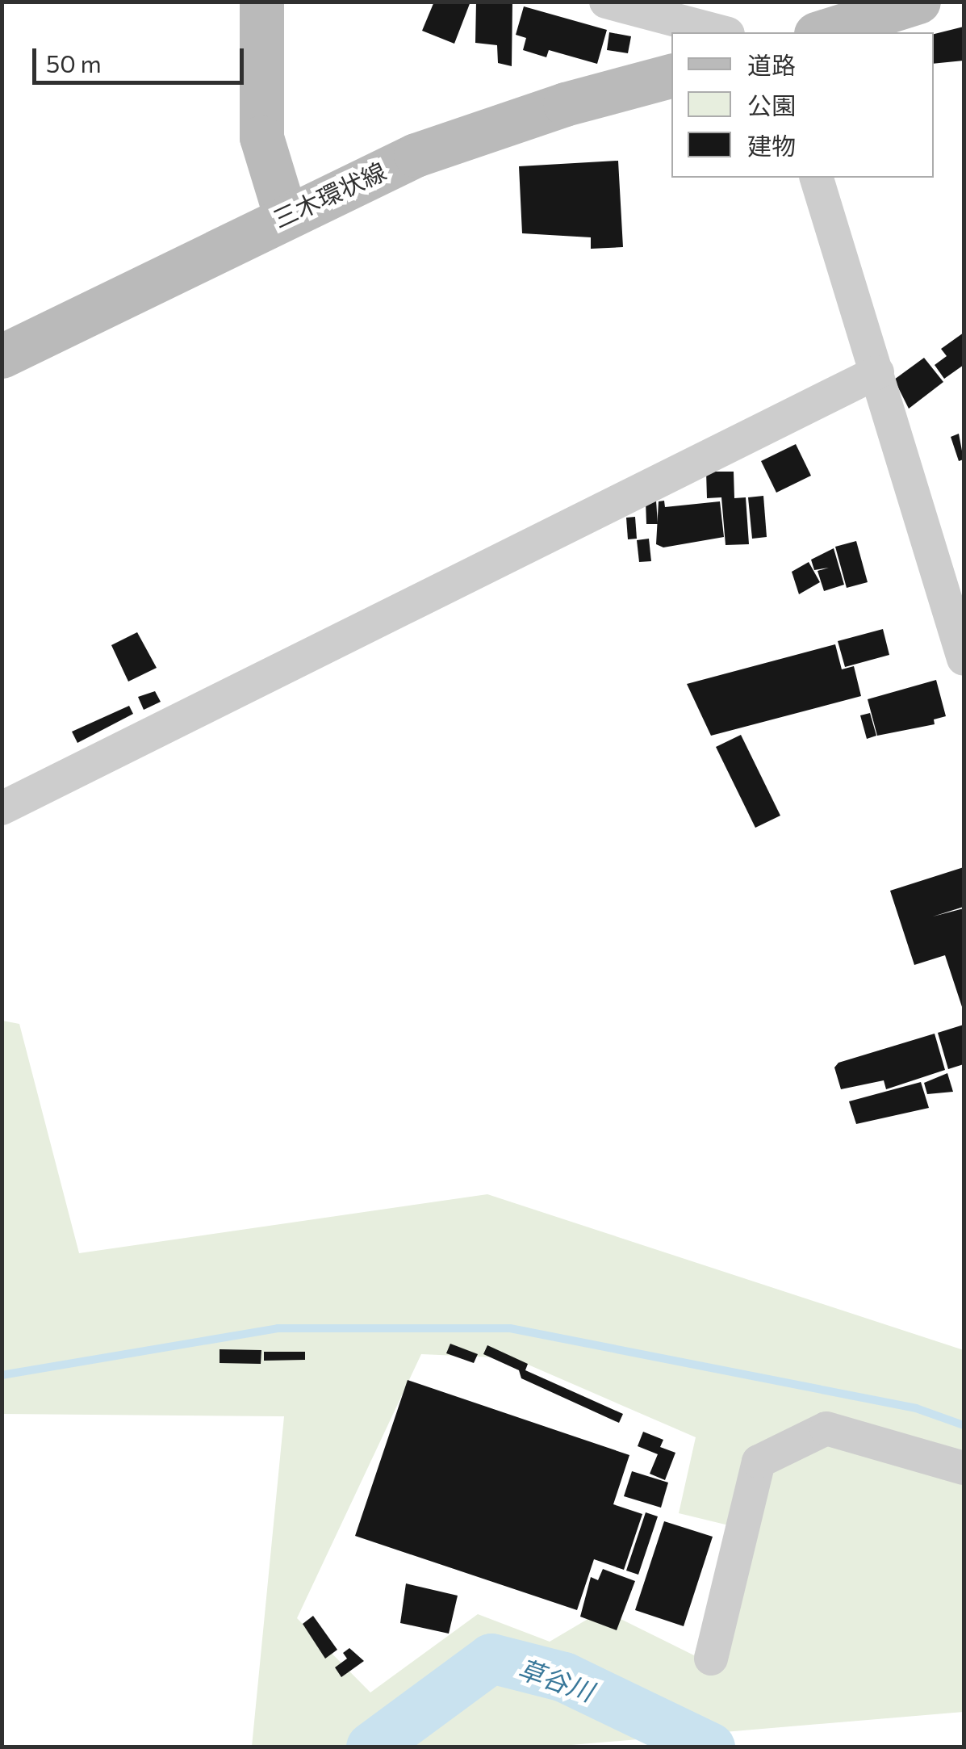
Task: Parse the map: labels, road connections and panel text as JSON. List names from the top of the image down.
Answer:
{
  "streets": {
    "main road": ["三木環状線"]
  },
  "water": ["草谷川"],
  "legend": ["道路", "公園", "建物"],
  "scale_bar": "50 m"
}
